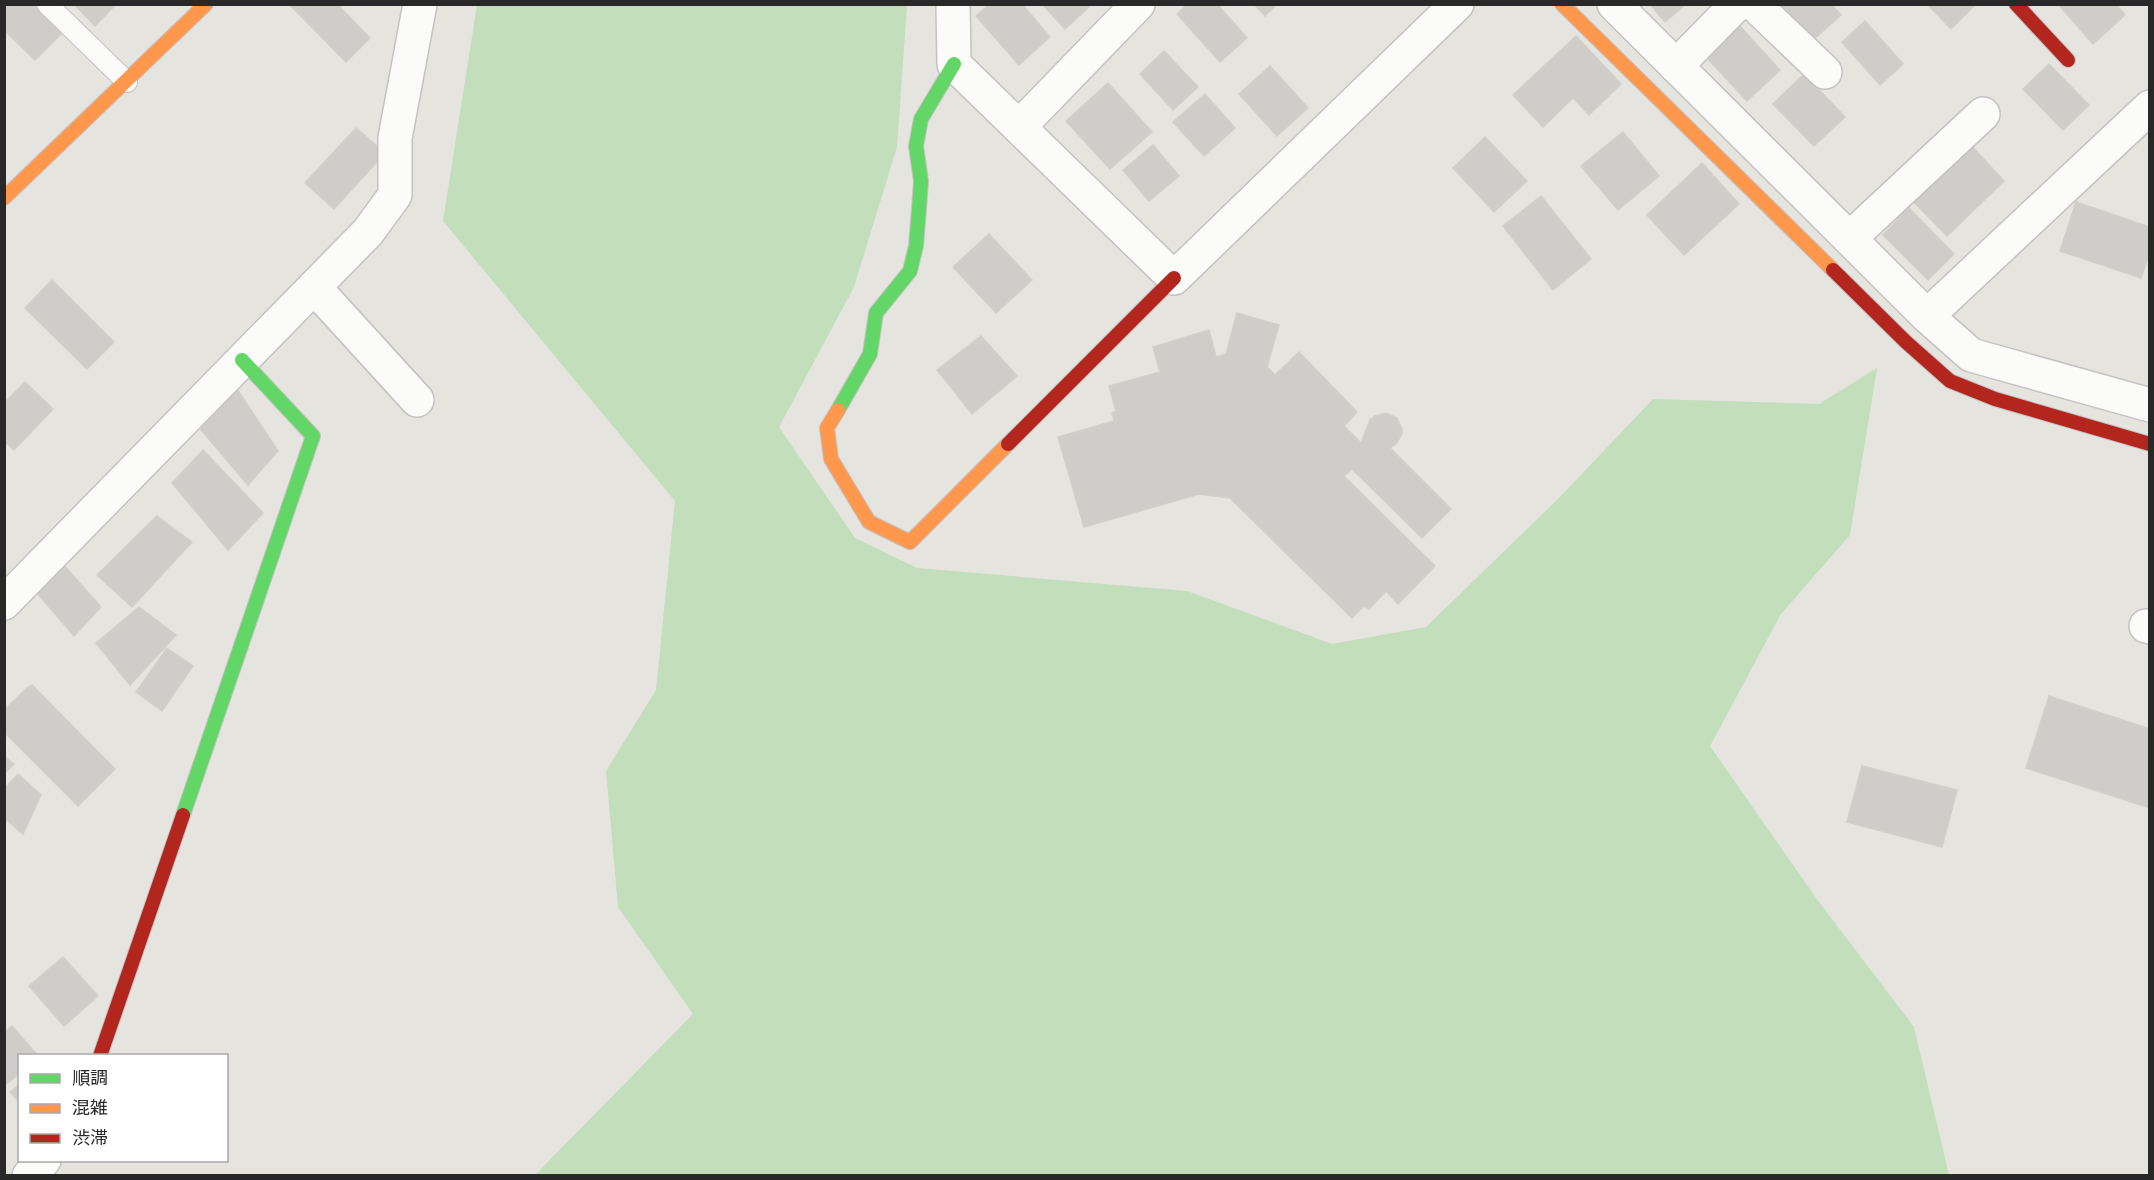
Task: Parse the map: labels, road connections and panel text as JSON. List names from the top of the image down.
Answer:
{
  "legend": ["順調", "混雑", "渋滞"]
}
